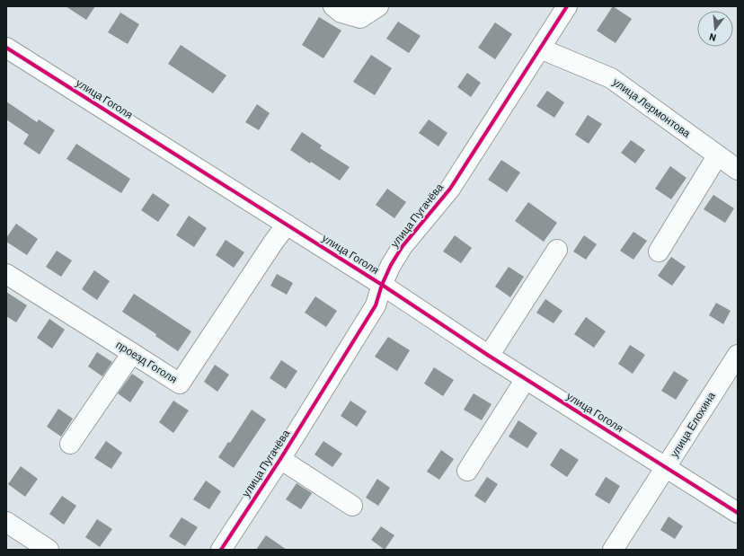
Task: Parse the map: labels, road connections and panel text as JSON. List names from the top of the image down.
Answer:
{
  "streets": {
    "street": [
      "улица Гоголя",
      "улица Лермонтова",
      "улица Пугачёва",
      "проезд Гоголя",
      "улица Елохина"
    ]
  },
  "crossings": [
    ["улица Гоголя", "улица Пугачёва"],
    ["улица Гоголя", "проезд Гоголя"],
    ["улица Гоголя", "улица Елохина"],
    ["улица Лермонтова", "улица Пугачёва"]
  ],
  "north": "bottom"
}
